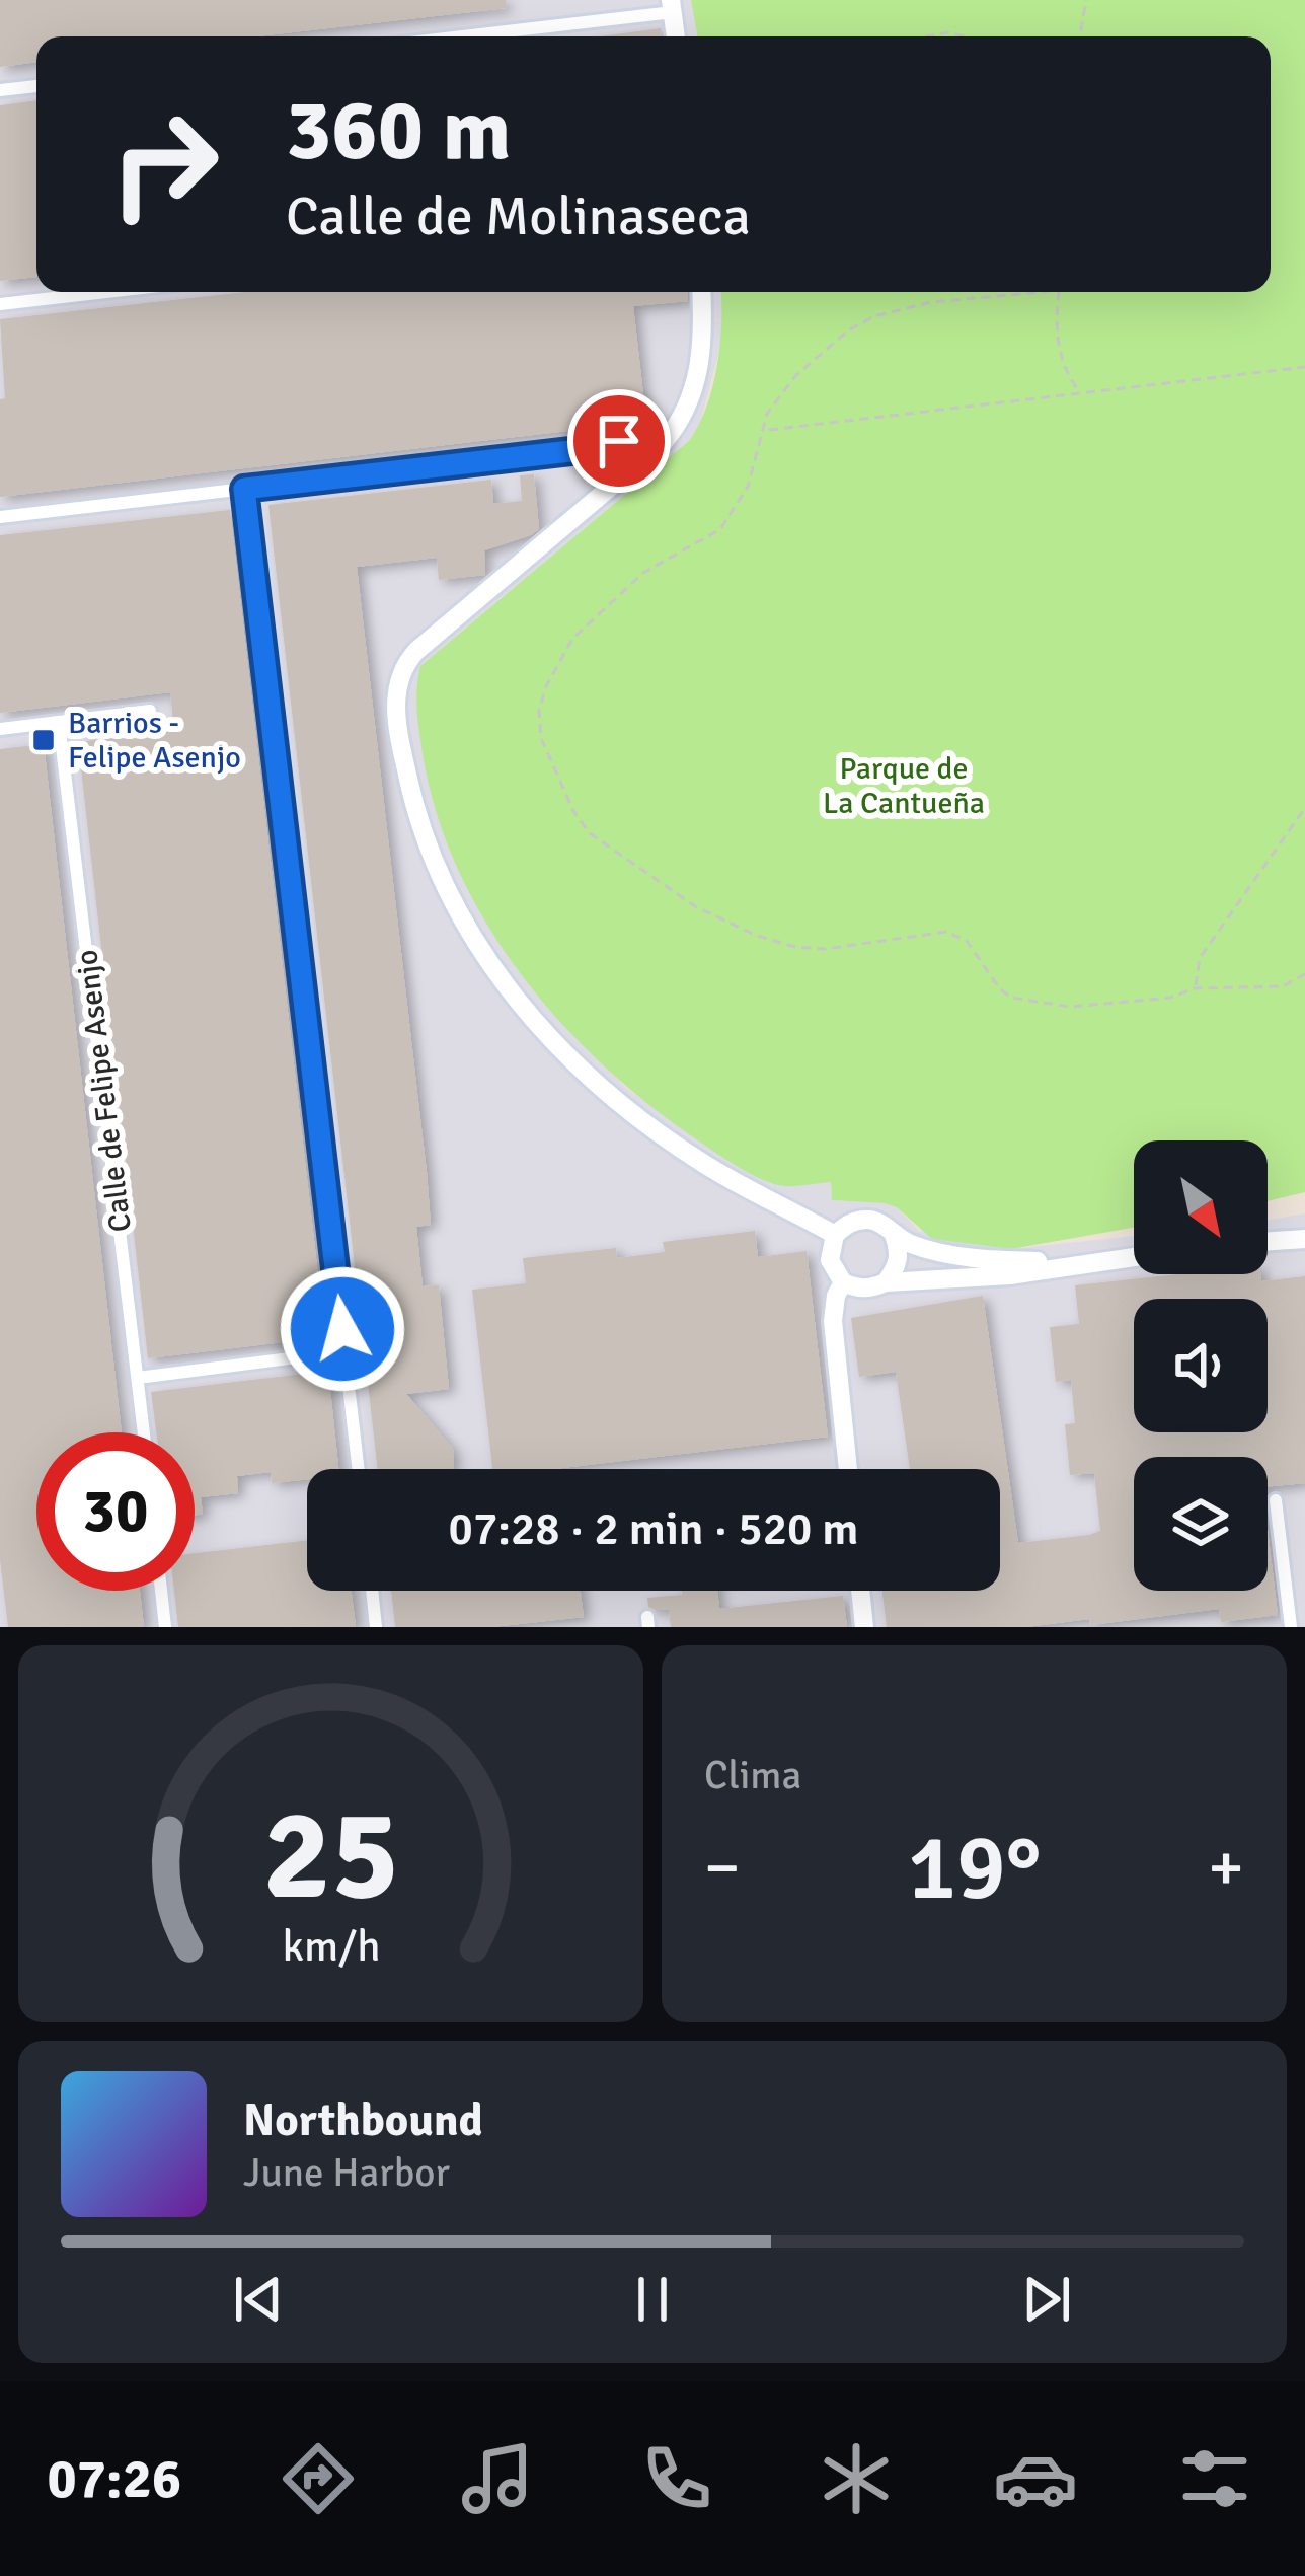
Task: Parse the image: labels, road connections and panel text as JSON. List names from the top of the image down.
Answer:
{
  "streets": {
    "street": ["Calle de Felipe Asenjo"]
  },
  "parks": ["Parque de La Cantueña"],
  "places": {
    "transit": ["Barrios - Felipe Asenjo"]
  },
  "north": "bottom right",
  "page": {
    "turn": ["360 m", "Calle de Molinaseca"],
    "limit": "30",
    "trip": "07:28 · 2 min · 520 m",
    "tile": "Clima",
    "heat": ["−", "19°", "+"],
    "song": ["Northbound", "June Harbor"],
    "tabs": "07:26",
    "gauge": ["25", "km/h"]
  }
}
